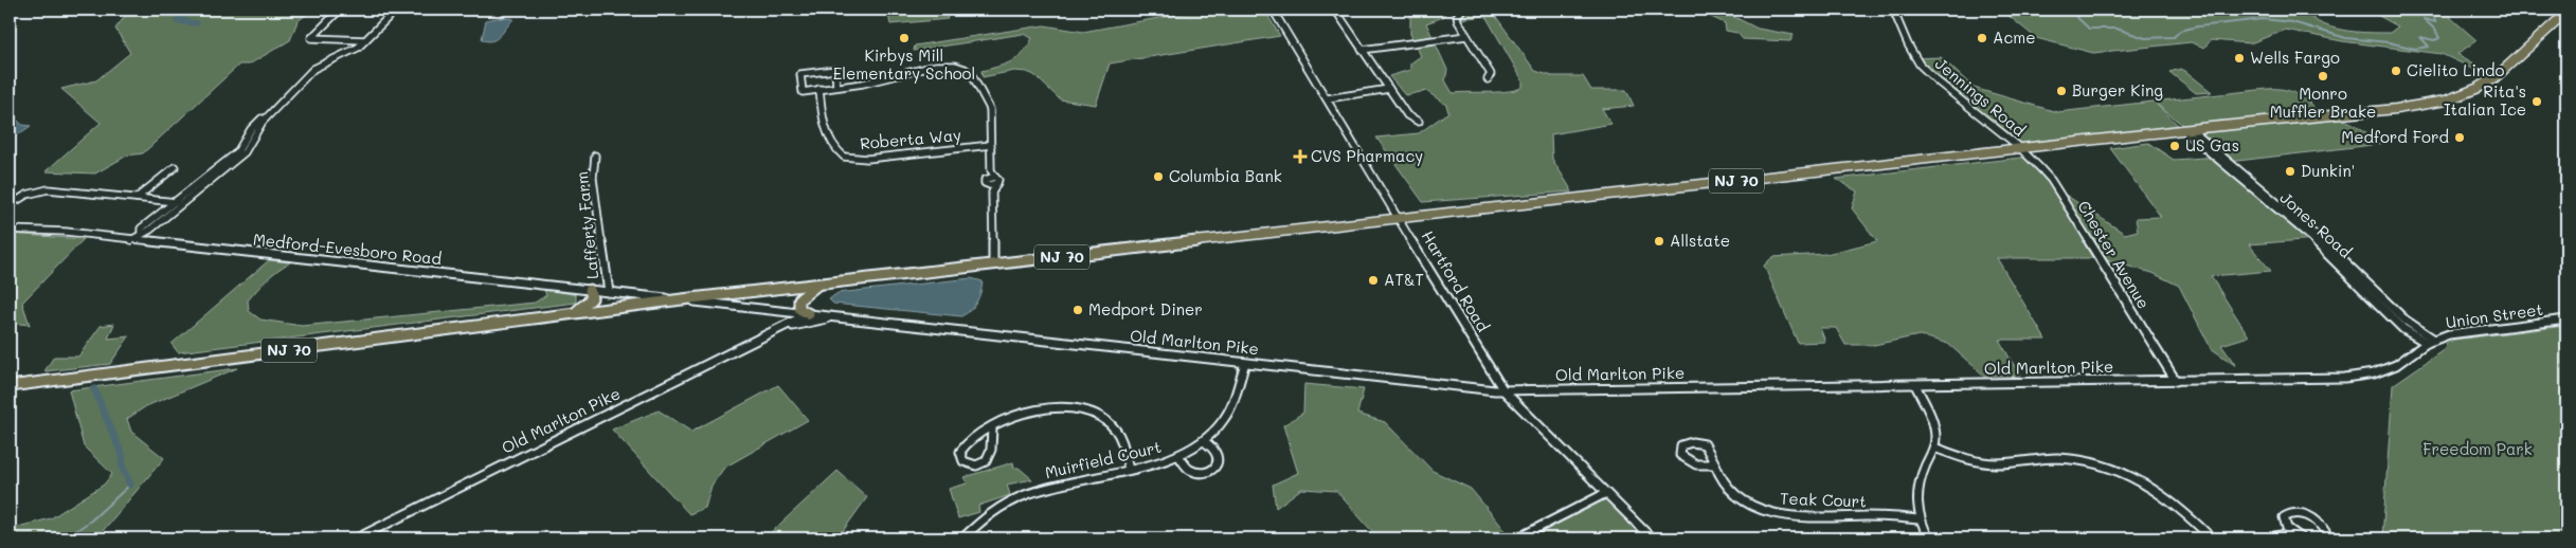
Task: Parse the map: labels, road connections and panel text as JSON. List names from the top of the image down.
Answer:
{
  "streets": {
    "highway": ["NJ 70"],
    "street": [
      "Jennings Road",
      "Roberta Way",
      "Lafferty Farm",
      "Jones Road",
      "Medford-Evesboro Road",
      "Chester Avenue",
      "Hartford Road",
      "Union Street",
      "Old Marlton Pike",
      "Muirfield Court",
      "Teak Court"
    ]
  },
  "crossings": [
    ["Jennings Road", "NJ 70"],
    ["Jennings Road", "Chester Avenue"],
    ["NJ 70", "Jones Road"],
    ["NJ 70", "Medford-Evesboro Road"],
    ["NJ 70", "Chester Avenue"],
    ["NJ 70", "Hartford Road"],
    ["Lafferty Farm", "Medford-Evesboro Road"],
    ["Jones Road", "Union Street"],
    ["Jones Road", "Old Marlton Pike"],
    ["Medford-Evesboro Road", "Old Marlton Pike"],
    ["Chester Avenue", "Old Marlton Pike"],
    ["Hartford Road", "Old Marlton Pike"],
    ["Union Street", "Old Marlton Pike"],
    ["Old Marlton Pike", "Muirfield Court"]
  ],
  "parks": ["Freedom Park"],
  "places": {
    "other": [
      "Kirbys Mill Elementary School",
      "Acme",
      "Wells Fargo",
      "Cielito Lindo",
      "Monro Muffler Brake",
      "Burger King",
      "Rita's Italian Ice",
      "Medford Ford",
      "US Gas",
      "Dunkin'",
      "Columbia Bank",
      "Allstate",
      "AT&T",
      "Medport Diner"
    ],
    "health": ["CVS Pharmacy"]
  }
}
